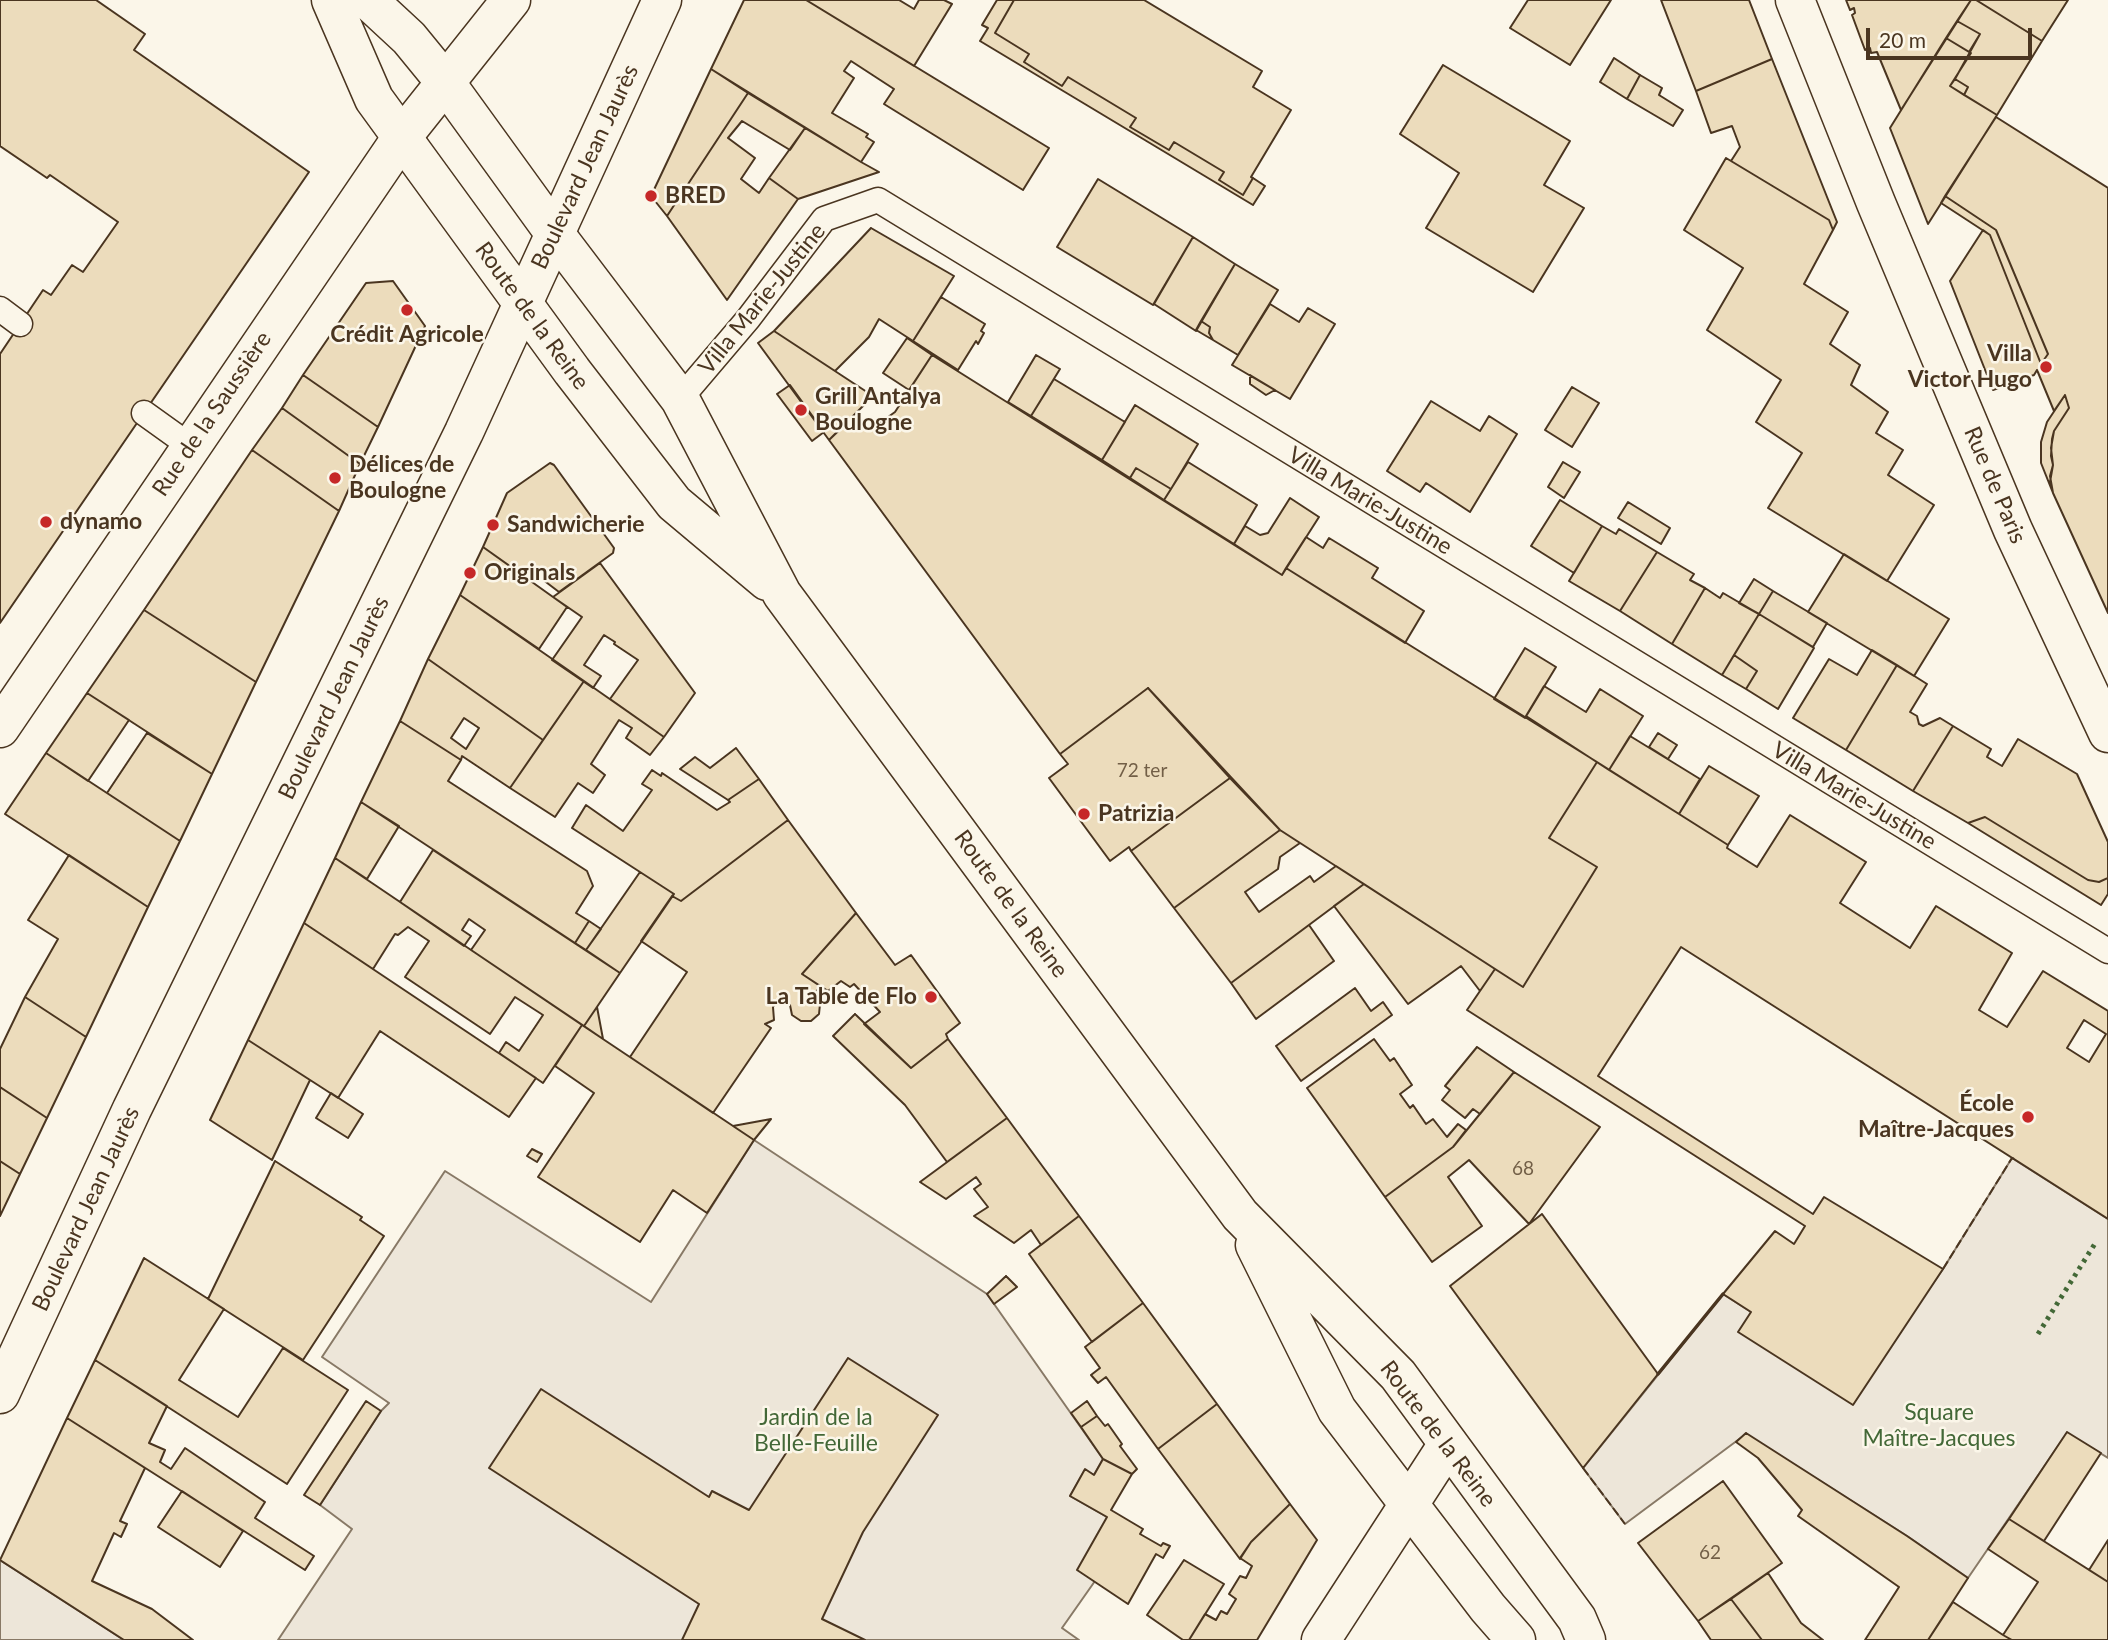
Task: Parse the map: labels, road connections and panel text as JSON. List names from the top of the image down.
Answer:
{
  "streets": {
    "street": [
      "Boulevard Jean Jaurès",
      "Route de la Reine",
      "Rue de la Saussière",
      "Rue de Paris"
    ],
    "lane": ["Villa Marie-Justine"]
  },
  "crossings": [
    ["Boulevard Jean Jaurès", "Route de la Reine"],
    ["Villa Marie-Justine", "Route de la Reine"],
    ["Route de la Reine", "Rue de la Saussière"]
  ],
  "parks": ["Square Maître-Jacques", "Jardin de la Belle-Feuille"],
  "places": [
    "BRED",
    "Crédit Agricole",
    "Villa Victor Hugo",
    "Grill Antalya Boulogne",
    "Délices de Boulogne",
    "dynamo",
    "Sandwicherie",
    "Originals",
    "Patrizia",
    "La Table de Flo",
    "École Maître-Jacques"
  ],
  "house_numbers": ["72 ter", "68", "62"],
  "scale_bar": "20 m"
}
